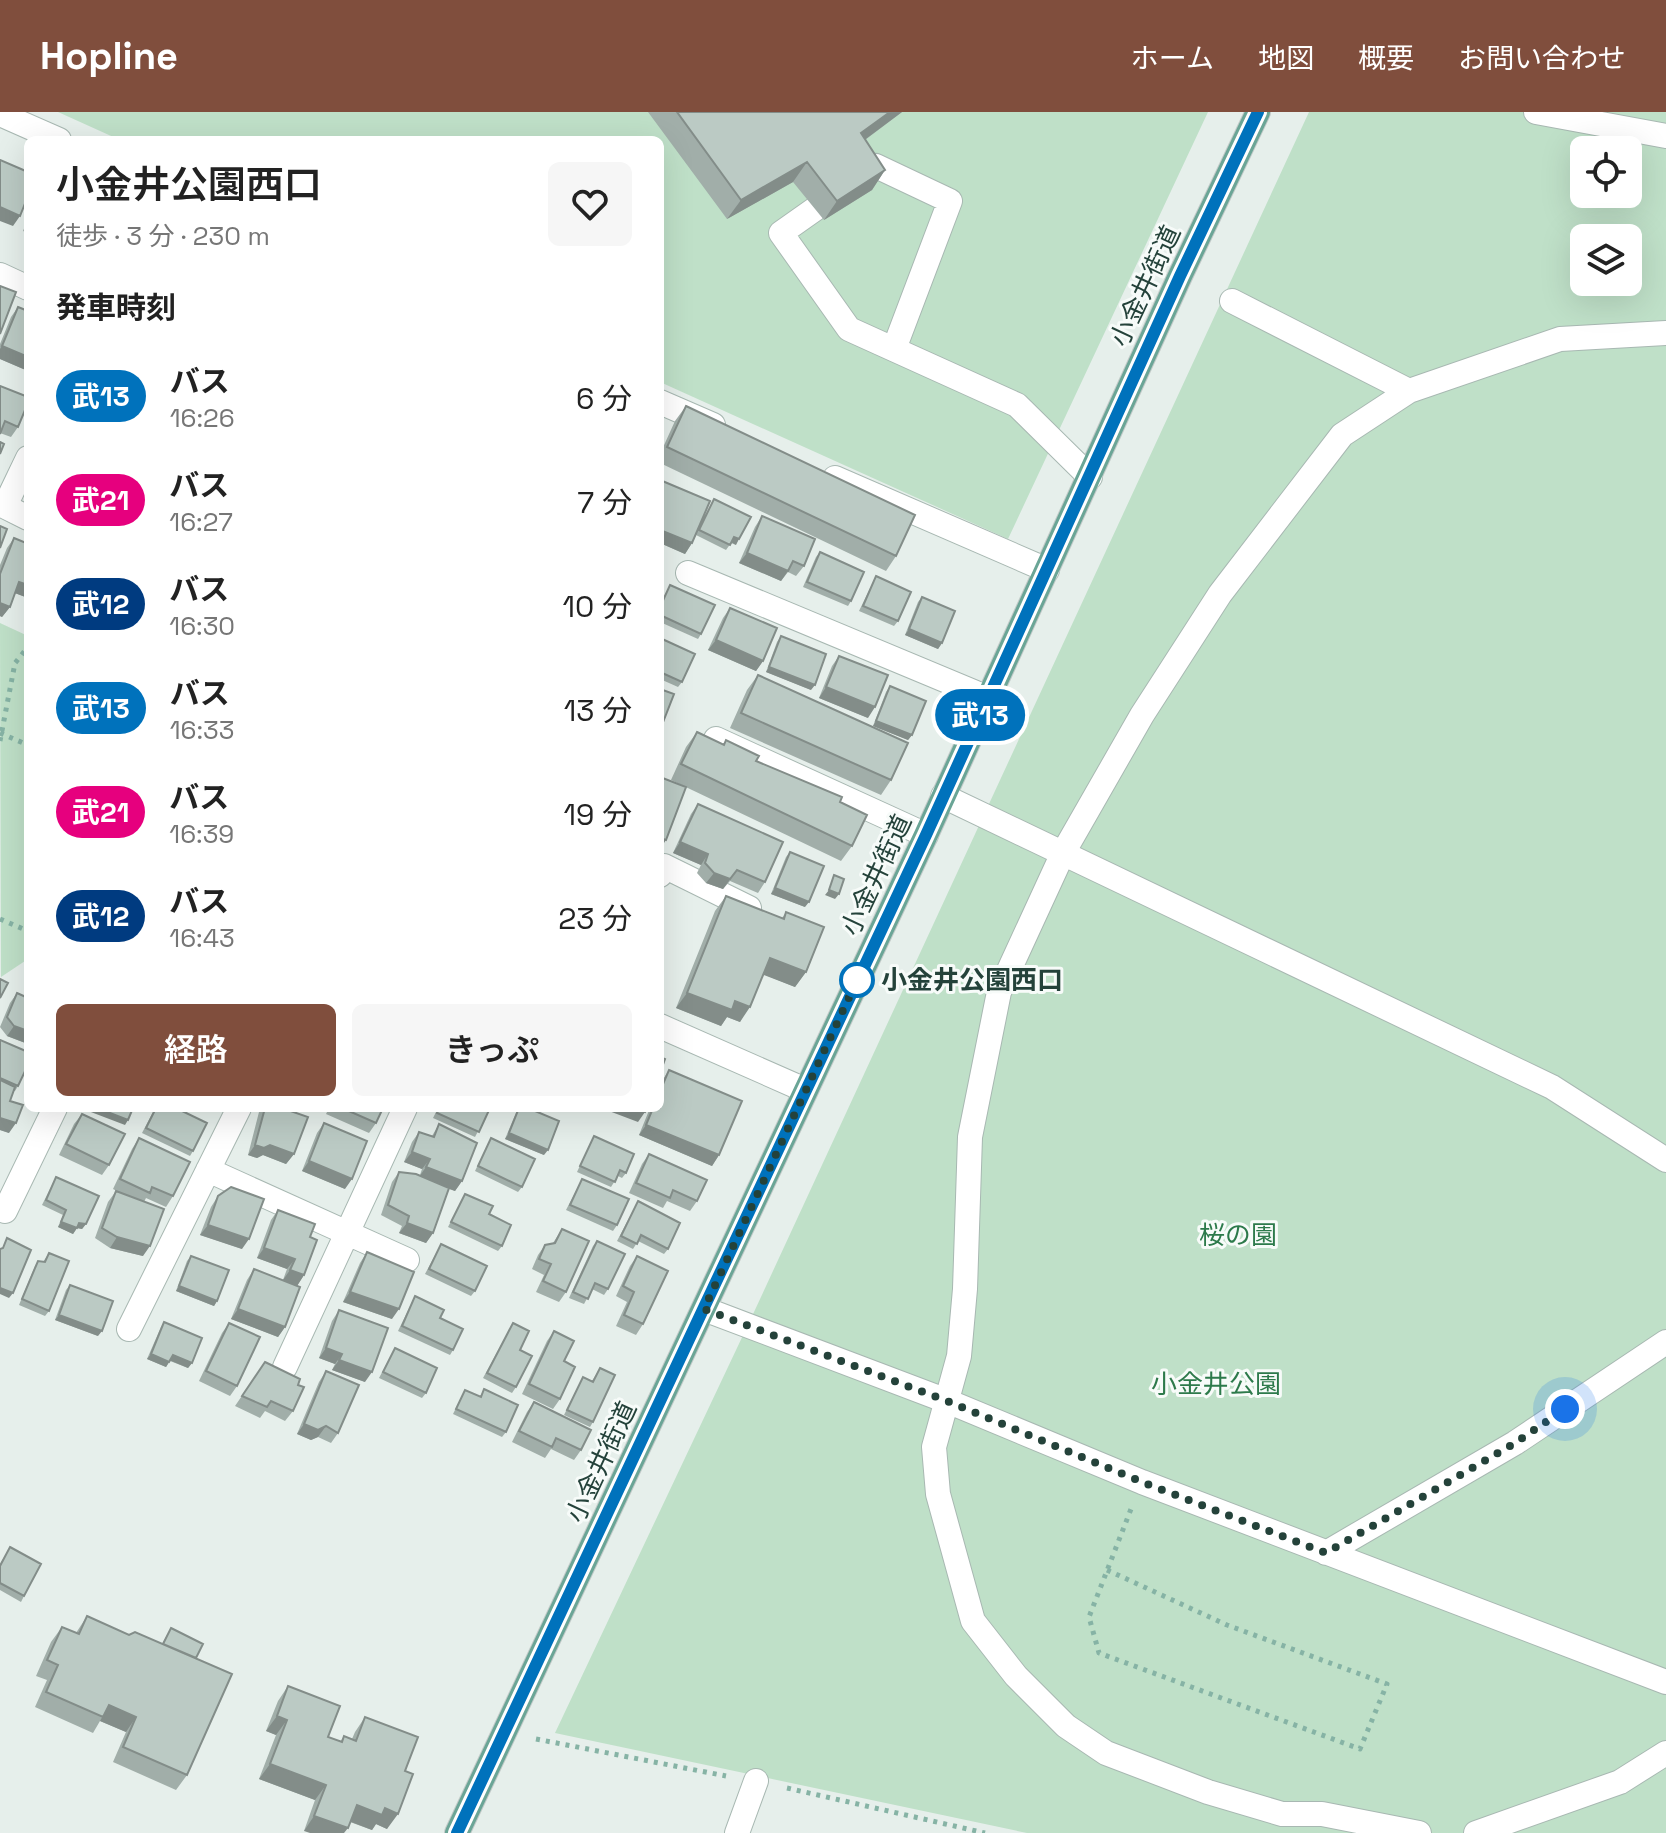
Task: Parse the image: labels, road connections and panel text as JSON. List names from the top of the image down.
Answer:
{
  "streets": {
    "main road": ["小金井街道"]
  },
  "parks": ["桜の園", "小金井公園"],
  "places": ["小金井公園西口"],
  "lines": ["bus line 武13"],
  "page": {
    "header": "Hopline",
    "nav": [
      "ホーム",
      "地図",
      "概要",
      "お問い合わせ"
    ],
    "on_map": "武13",
    "heading": [
      ["小金井公園西口", "徒歩 · 3 分 · 230 m"],
      "発車時刻"
    ],
    "list": [
      {
        "mark": "武13",
        "name": "バス",
        "note": "16:26",
        "value": "6 分"
      },
      {
        "mark": "武21",
        "name": "バス",
        "note": "16:27",
        "value": "7 分"
      },
      {
        "mark": "武12",
        "name": "バス",
        "note": "16:30",
        "value": "10 分"
      },
      {
        "mark": "武13",
        "name": "バス",
        "note": "16:33",
        "value": "13 分"
      },
      {
        "mark": "武21",
        "name": "バス",
        "note": "16:39",
        "value": "19 分"
      },
      {
        "mark": "武12",
        "name": "バス",
        "note": "16:43",
        "value": "23 分"
      }
    ],
    "buttons": ["経路", "きっぷ"]
  }
}
